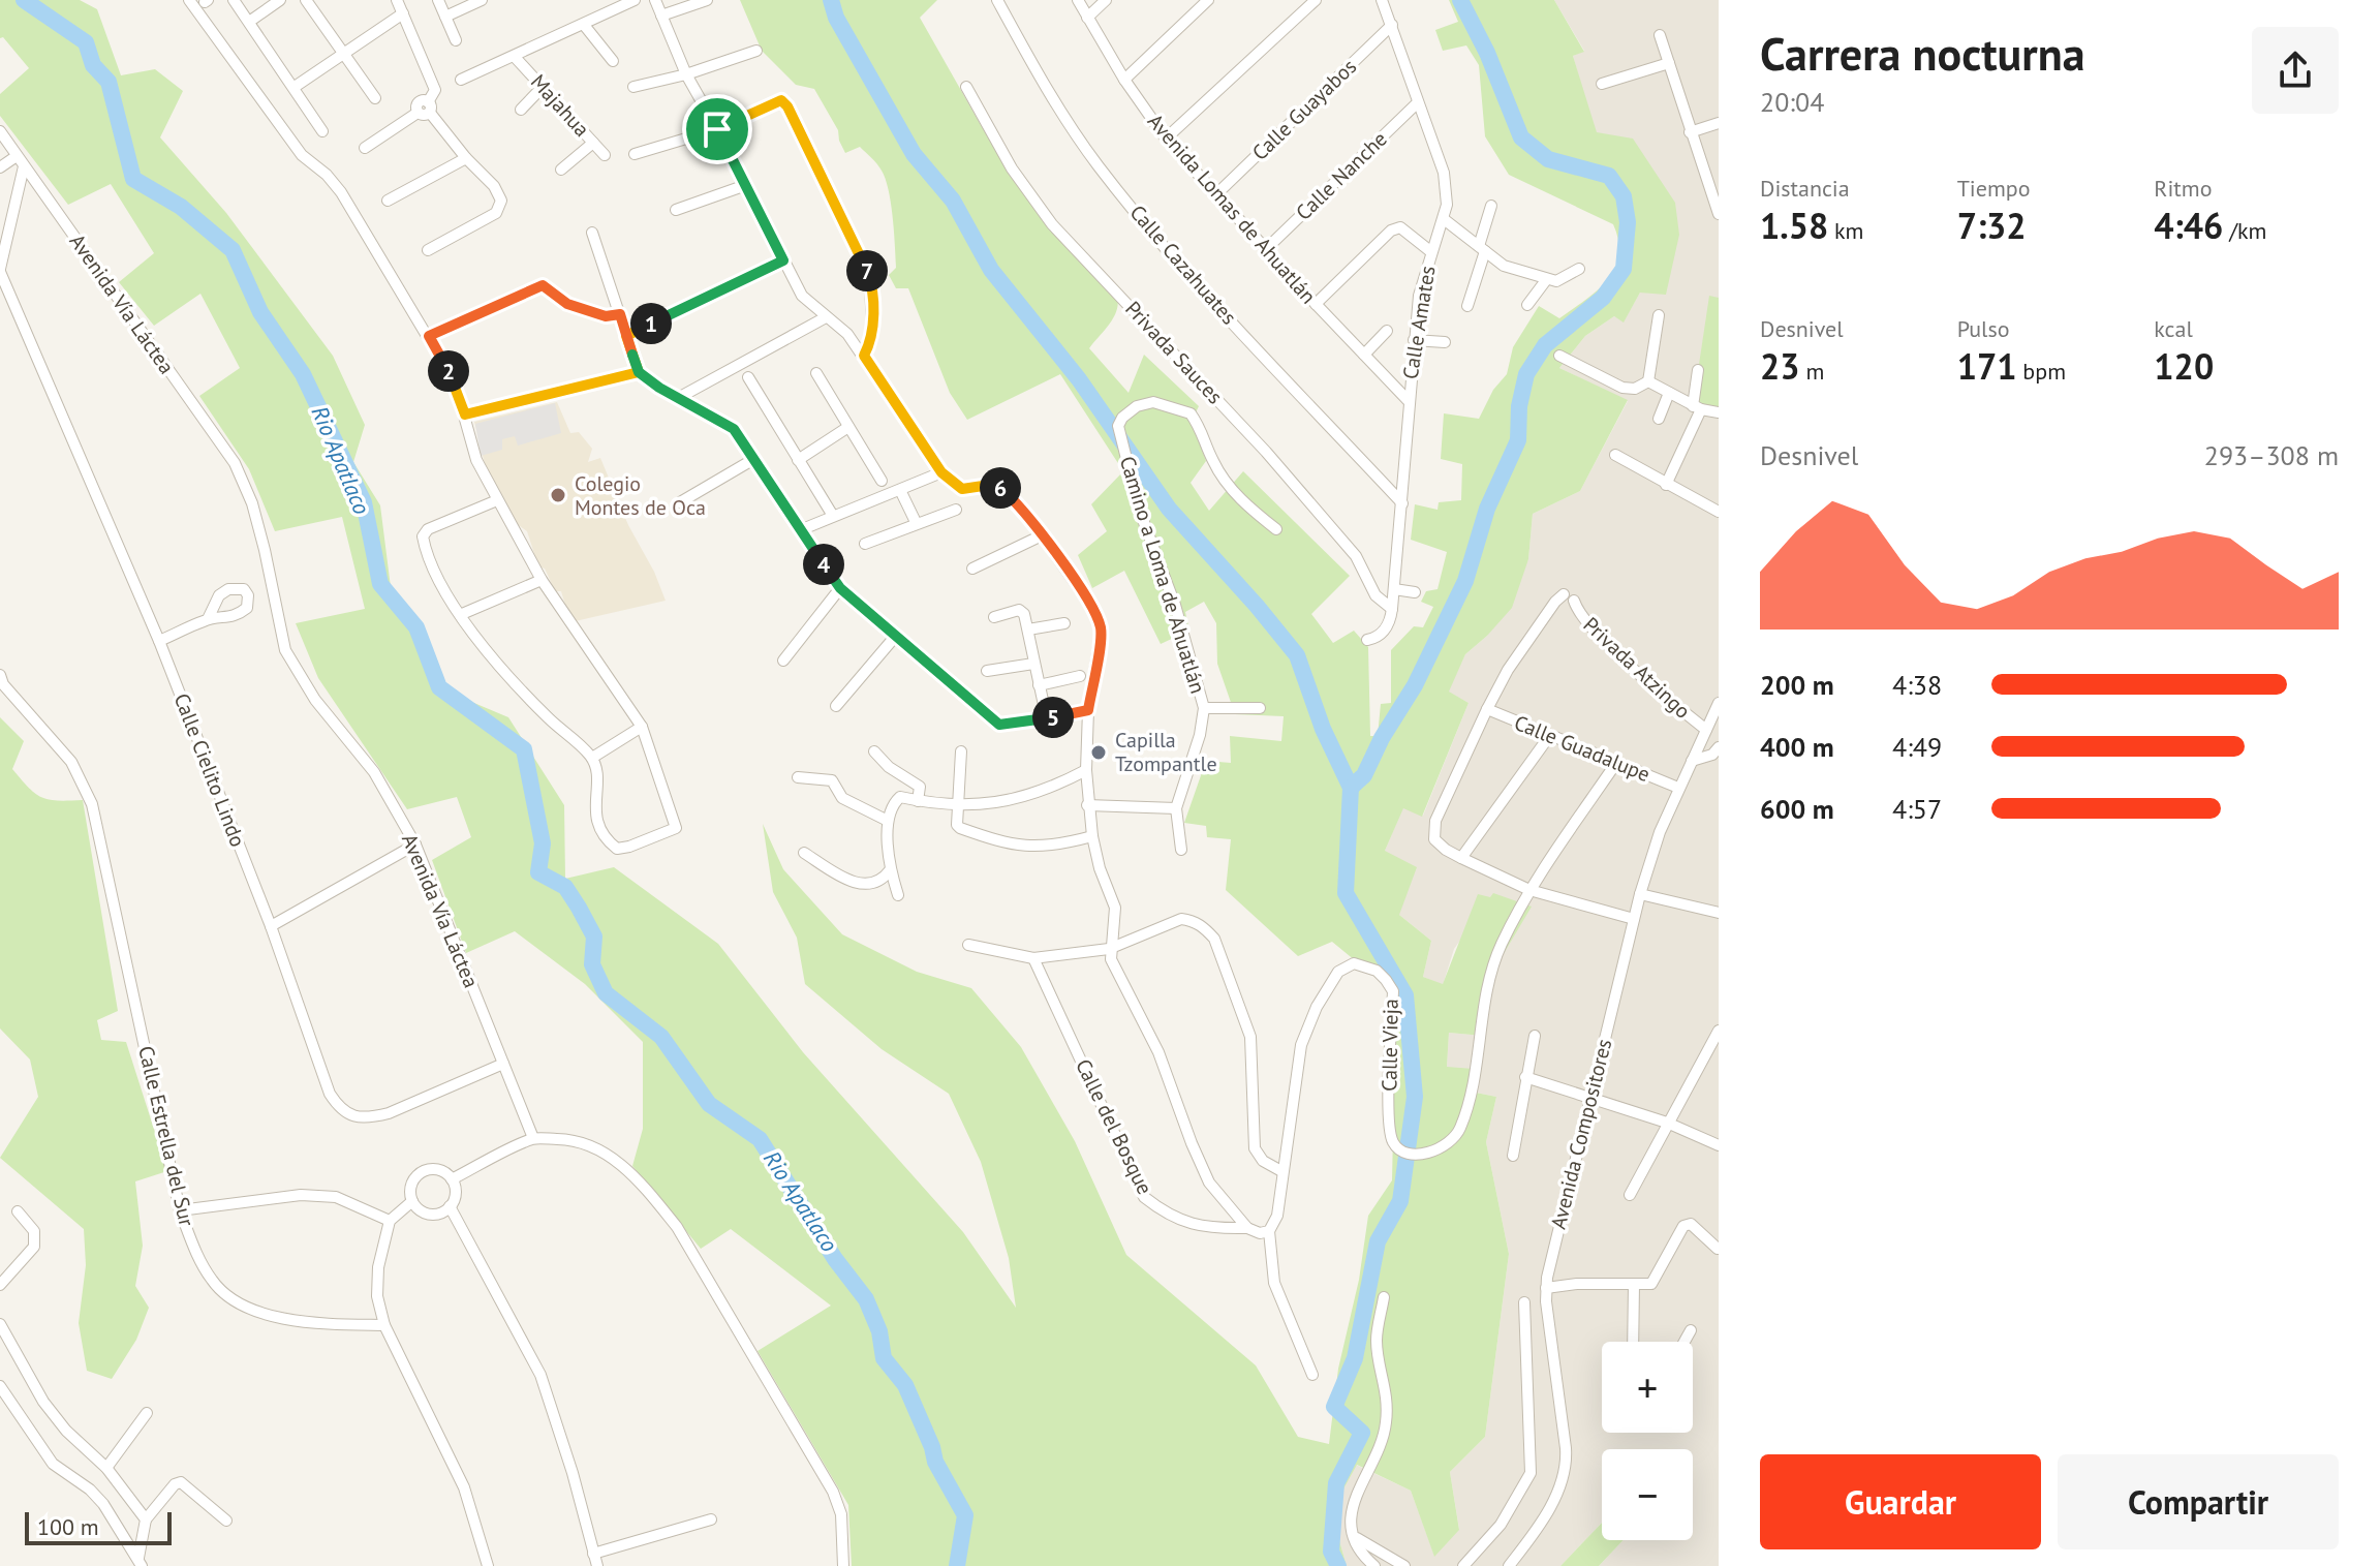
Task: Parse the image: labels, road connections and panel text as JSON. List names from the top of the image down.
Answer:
{
  "streets": {
    "street": [
      "Majahua",
      "Calle Guayabos",
      "Calle Nanche",
      "Avenida Lomas de Ahuatlán",
      "Calle Cazahuates",
      "Avenida Vía Láctea",
      "Calle Amates",
      "Privada Sauces",
      "Camino a Loma de Ahuatlán",
      "Privada Atzingo",
      "Calle Guadalupe",
      "Calle Cielito Lindo",
      "Calle Vieja",
      "Calle del Bosque",
      "Avenida Compositores",
      "Calle Estrella del Sur"
    ]
  },
  "crossings": [
    ["Calle Guayabos", "Avenida Lomas de Ahuatlán"],
    ["Calle Guayabos", "Calle Amates"],
    ["Calle Nanche", "Avenida Lomas de Ahuatlán"],
    ["Calle Nanche", "Calle Amates"],
    ["Avenida Lomas de Ahuatlán", "Calle Amates"],
    ["Calle Cazahuates", "Calle Amates"],
    ["Avenida Vía Láctea", "Calle Cielito Lindo"],
    ["Calle Amates", "Privada Sauces"],
    ["Privada Atzingo", "Calle Guadalupe"],
    ["Privada Atzingo", "Avenida Compositores"],
    ["Calle Guadalupe", "Calle Vieja"],
    ["Calle Guadalupe", "Avenida Compositores"]
  ],
  "water": ["Rio Apatlaco"],
  "places": ["Colegio Montes de Oca", "Capilla Tzompantle"],
  "scale_bar": "100 m",
  "page": {
    "heading": ["Carrera nocturna", "20:04"],
    "stats": [
      ["Distancia", "1.58 km"],
      ["Tiempo", "7:32"],
      ["Ritmo", "4:46 /km"],
      ["Desnivel", "23 m"],
      ["Pulso", "171 bpm"],
      ["kcal", "120"]
    ],
    "pins": [
      "7",
      "1",
      "2",
      "6",
      "4",
      "5"
    ],
    "chart": ["Desnivel", "293–308 m"],
    "list": [
      {
        "name": "200 m",
        "note": "4:38"
      },
      {
        "name": "400 m",
        "note": "4:49"
      },
      {
        "name": "600 m",
        "note": "4:57"
      }
    ],
    "map_buttons": ["+", "−"],
    "buttons": ["Guardar", "Compartir"],
    "scale": "100 m"
  }
}
